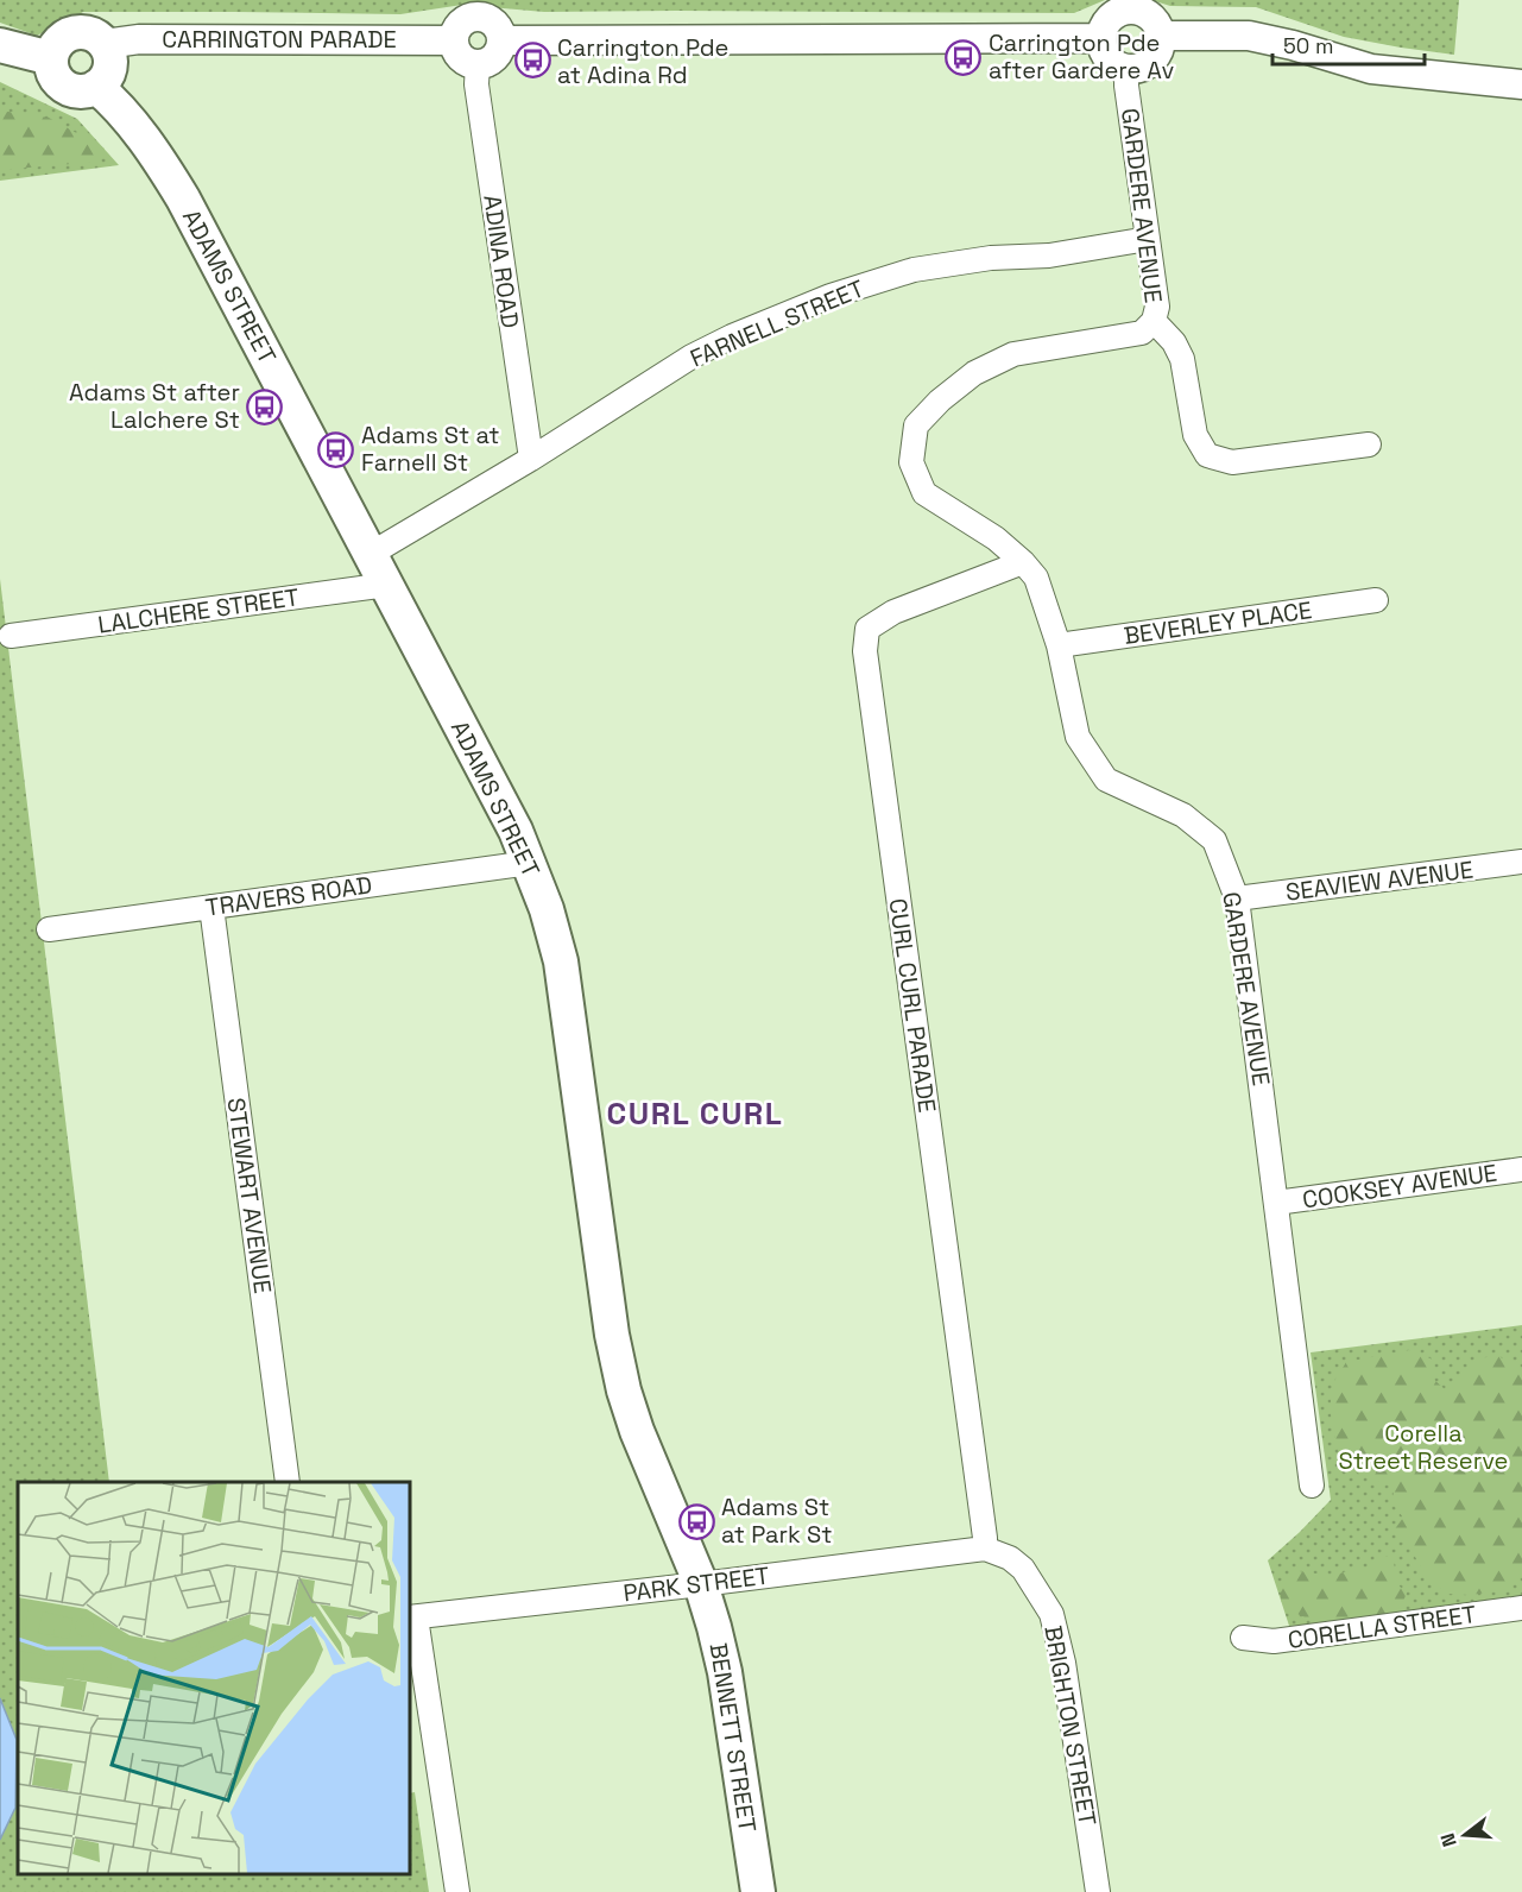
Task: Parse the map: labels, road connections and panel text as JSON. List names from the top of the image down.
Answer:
{
  "streets": {
    "main road": ["ADAMS STREET", "BENNETT STREET"],
    "street": [
      "CARRINGTON PARADE",
      "GARDERE AVENUE",
      "ADINA ROAD",
      "FARNELL STREET",
      "LALCHERE STREET",
      "BEVERLEY PLACE",
      "SEAVIEW AVENUE",
      "TRAVERS ROAD",
      "CURL CURL PARADE",
      "COOKSEY AVENUE",
      "STEWART AVENUE",
      "PARK STREET",
      "CORELLA STREET",
      "BRIGHTON STREET"
    ]
  },
  "crossings": [
    ["CARRINGTON PARADE", "ADINA ROAD"],
    ["CARRINGTON PARADE", "ADAMS STREET"],
    ["GARDERE AVENUE", "FARNELL STREET"],
    ["GARDERE AVENUE", "BEVERLEY PLACE"],
    ["GARDERE AVENUE", "SEAVIEW AVENUE"],
    ["GARDERE AVENUE", "CURL CURL PARADE"],
    ["GARDERE AVENUE", "COOKSEY AVENUE"],
    ["ADINA ROAD", "FARNELL STREET"],
    ["ADAMS STREET", "FARNELL STREET"],
    ["ADAMS STREET", "LALCHERE STREET"],
    ["ADAMS STREET", "TRAVERS ROAD"],
    ["ADAMS STREET", "PARK STREET"],
    ["ADAMS STREET", "BENNETT STREET"],
    ["TRAVERS ROAD", "STEWART AVENUE"],
    ["CURL CURL PARADE", "PARK STREET"],
    ["CURL CURL PARADE", "BRIGHTON STREET"],
    ["PARK STREET", "BRIGHTON STREET"],
    ["PARK STREET", "BENNETT STREET"]
  ],
  "districts": ["CURL CURL"],
  "parks": ["Corella Street Reserve"],
  "places": {
    "bus stop": [
      "Carrington Pde after Gardere Av",
      "Carrington Pde at Adina Rd",
      "Adams St after Lalchere St",
      "Adams St at Farnell St",
      "Adams St at Park St"
    ]
  },
  "scale_bar": "50 m",
  "north": "left"
}
